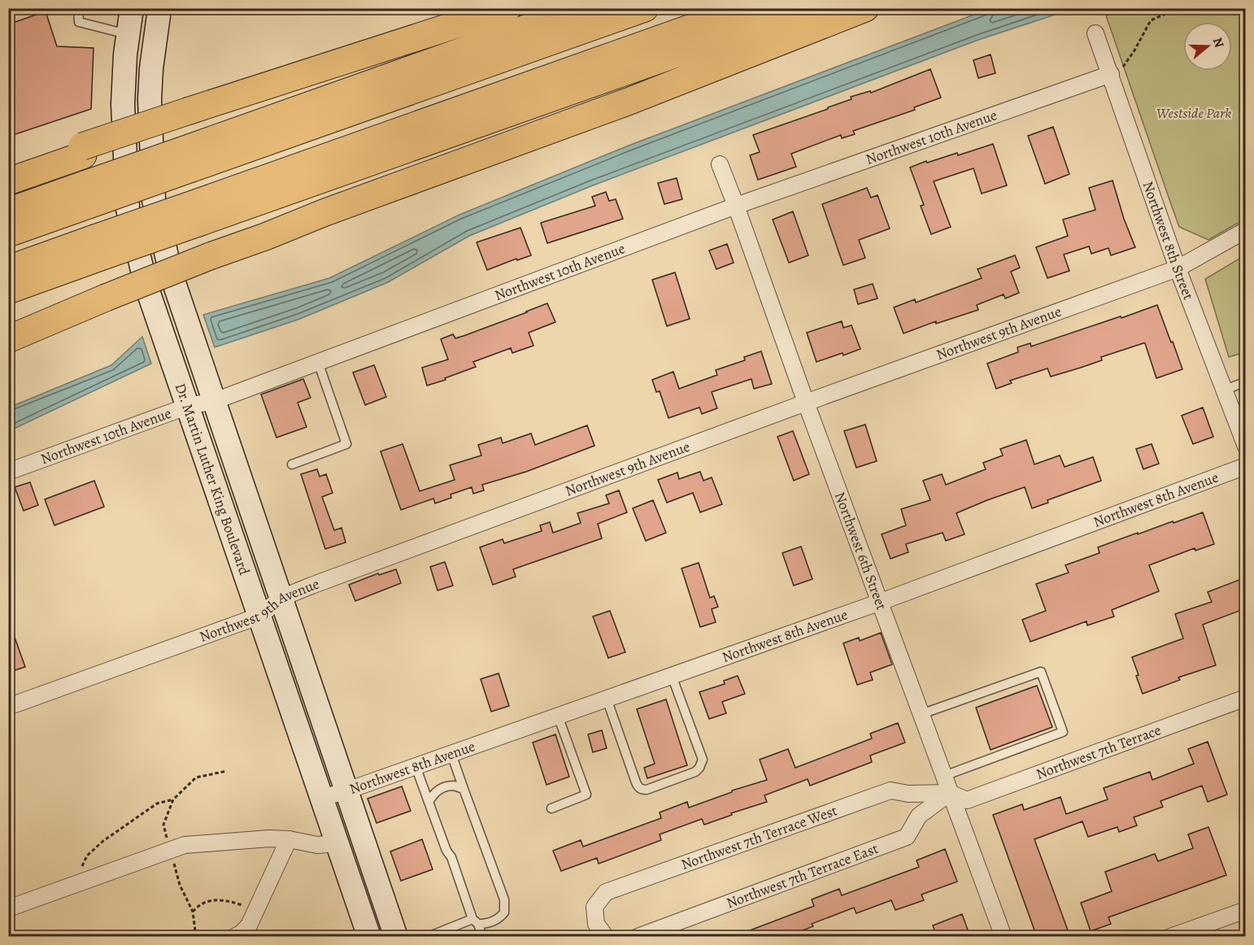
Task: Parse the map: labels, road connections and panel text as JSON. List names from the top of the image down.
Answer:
{
  "streets": {
    "main road": ["Dr. Martin Luther King Boulevard"],
    "street": [
      "Northwest 10th Avenue",
      "Northwest 8th Street",
      "Northwest 9th Avenue",
      "Northwest 8th Avenue",
      "Northwest 6th Street",
      "Northwest 7th Terrace",
      "Northwest 7th Terrace West",
      "Northwest 7th Terrace East"
    ]
  },
  "crossings": [
    ["Northwest 10th Avenue", "Northwest 8th Street"],
    ["Northwest 10th Avenue", "Dr. Martin Luther King Boulevard"],
    ["Northwest 10th Avenue", "Northwest 6th Street"],
    ["Northwest 8th Street", "Northwest 9th Avenue"],
    ["Northwest 9th Avenue", "Dr. Martin Luther King Boulevard"],
    ["Northwest 9th Avenue", "Northwest 6th Street"],
    ["Dr. Martin Luther King Boulevard", "Northwest 8th Avenue"],
    ["Northwest 8th Avenue", "Northwest 6th Street"],
    ["Northwest 6th Street", "Northwest 7th Terrace"],
    ["Northwest 6th Street", "Northwest 7th Terrace West"],
    ["Northwest 6th Street", "Northwest 7th Terrace East"],
    ["Northwest 7th Terrace", "Northwest 7th Terrace West"],
    ["Northwest 7th Terrace", "Northwest 7th Terrace East"],
    ["Northwest 7th Terrace West", "Northwest 7th Terrace East"]
  ],
  "parks": ["Westside Park"],
  "north": "right"
}
